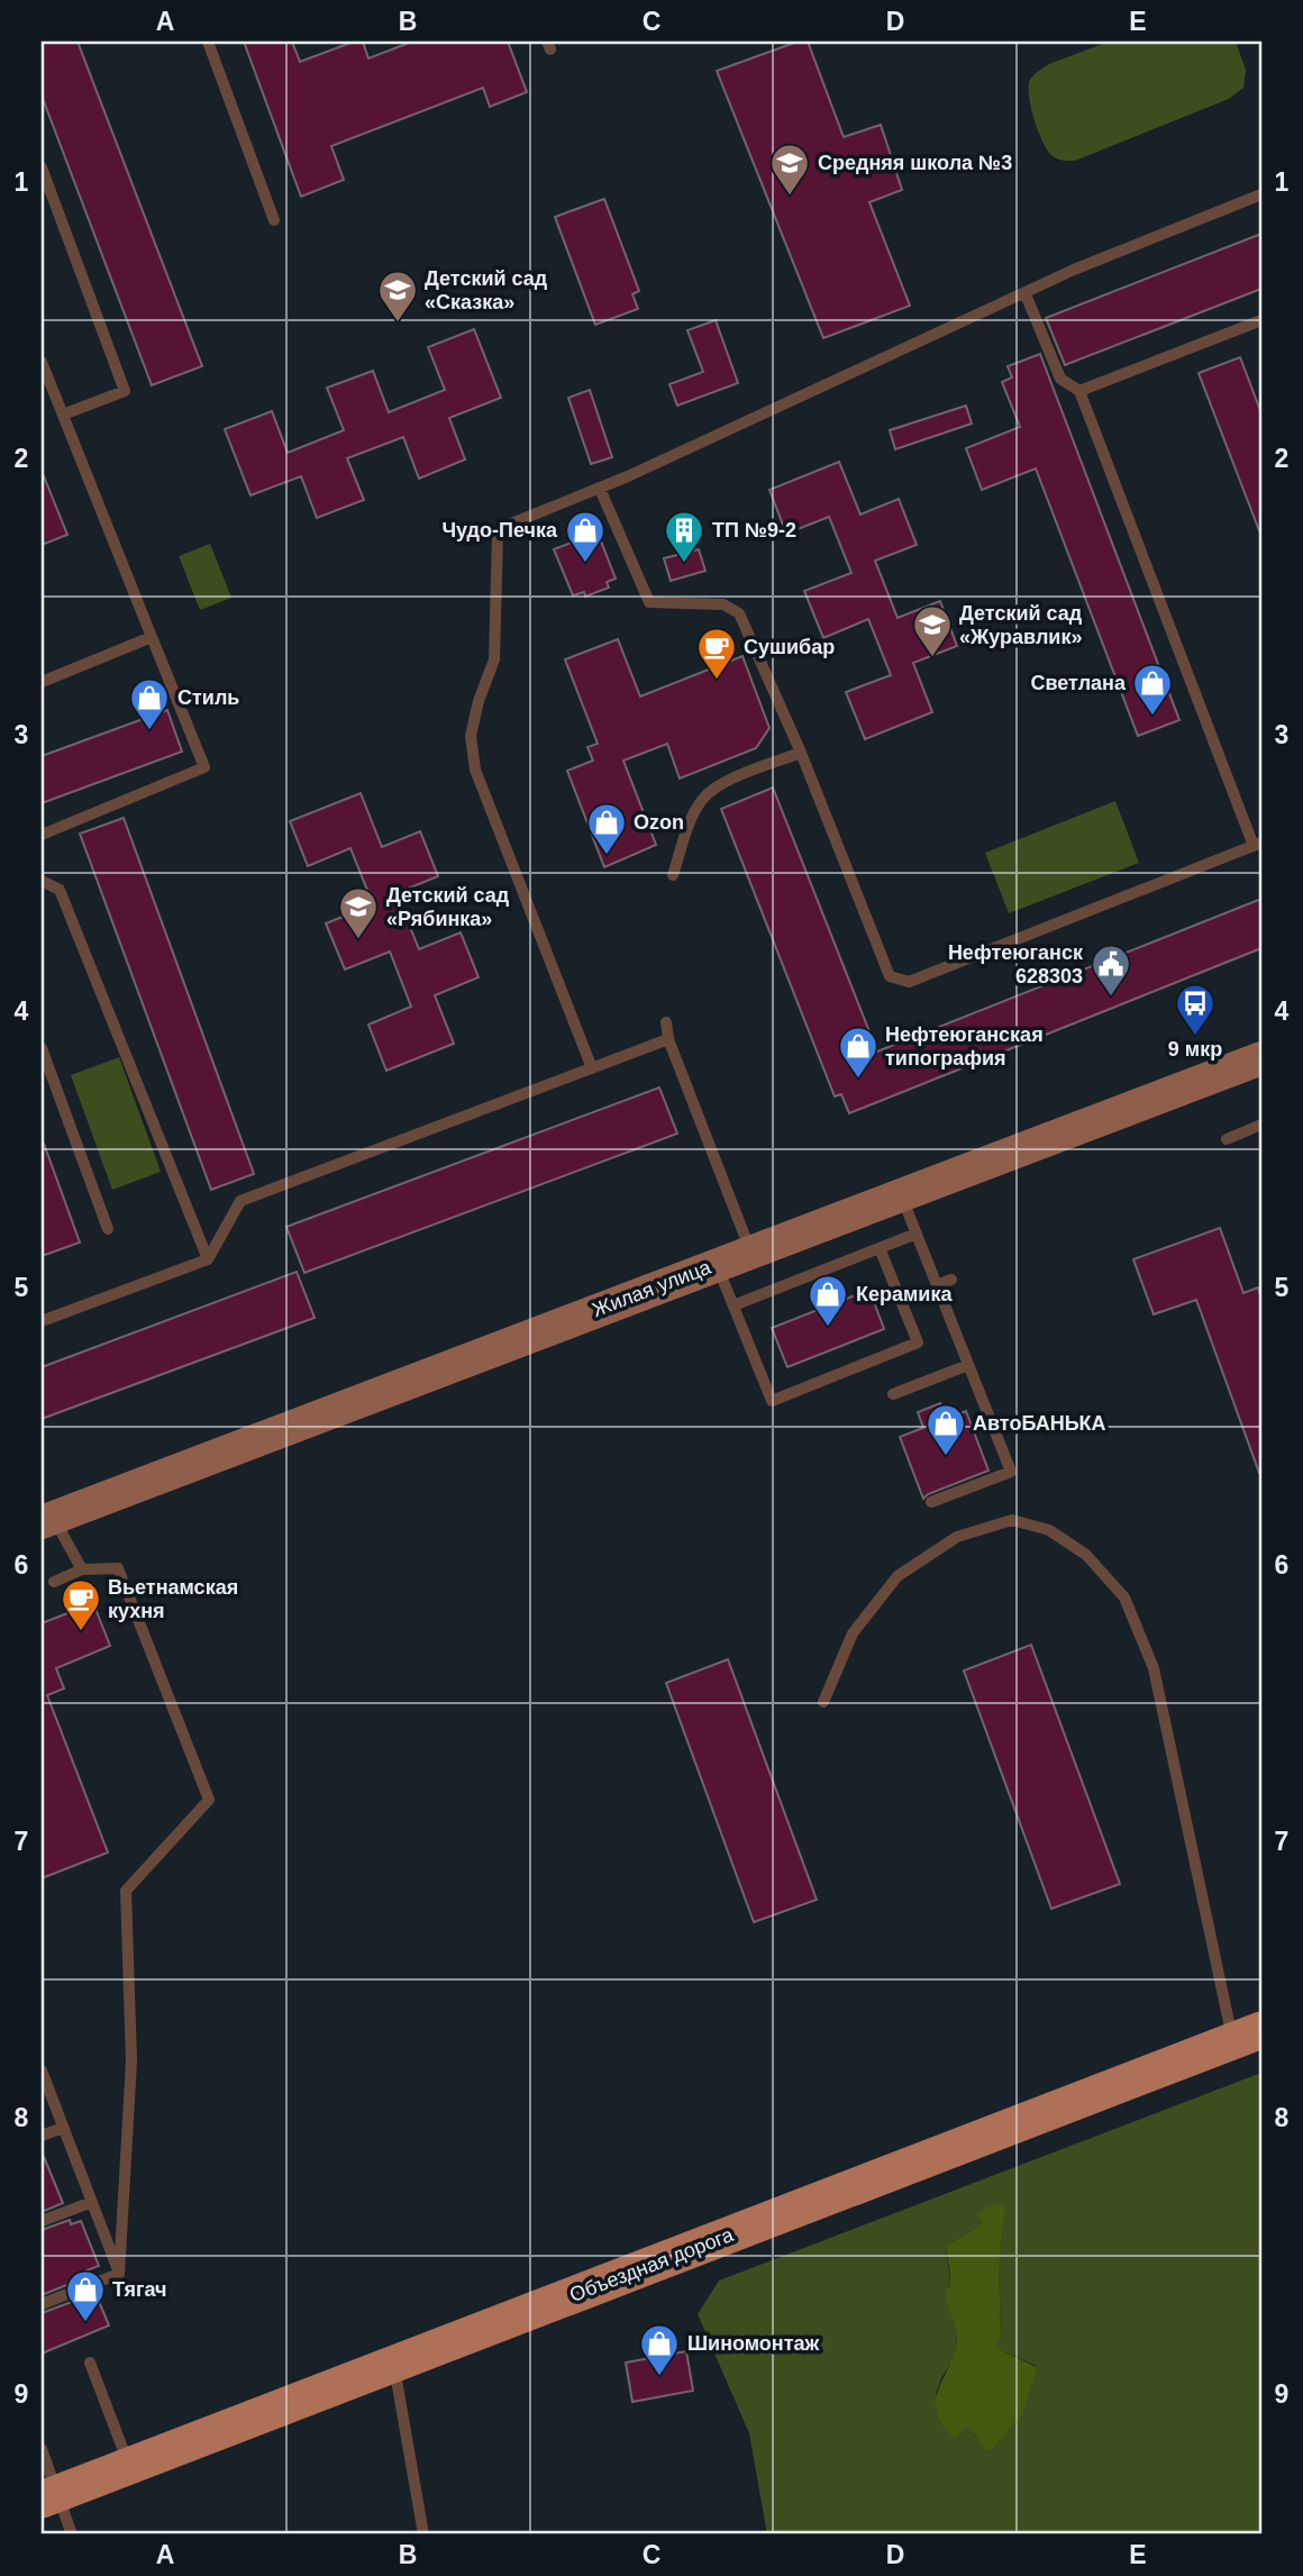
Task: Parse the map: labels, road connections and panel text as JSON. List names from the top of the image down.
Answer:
{
  "streets": {
    "main road": ["Жилая улица", "Объездная дорога"]
  },
  "places": {
    "school or university": [
      "Средняя школа №3",
      "Детский сад «Сказка»",
      "Детский сад «Журавлик»",
      "Детский сад «Рябинка»"
    ],
    "shop": [
      "Чудо-Печка",
      "Светлана",
      "Стиль",
      "Ozon",
      "Нефтеюганская типография",
      "Керамика",
      "АвтоБАНЬКА",
      "Тягач",
      "Шиномонтаж"
    ],
    "building": ["ТП №9-2"],
    "cafe": ["Сушибар", "Вьетнамская кухня"],
    "public building": ["Нефтеюганск 628303"],
    "bus stop": ["9 мкр"]
  },
  "grid": {
    "columns": [
      "A",
      "B",
      "C",
      "D",
      "E"
    ],
    "rows": [
      "1",
      "2",
      "3",
      "4",
      "5",
      "6",
      "7",
      "8",
      "9"
    ]
  }
}
